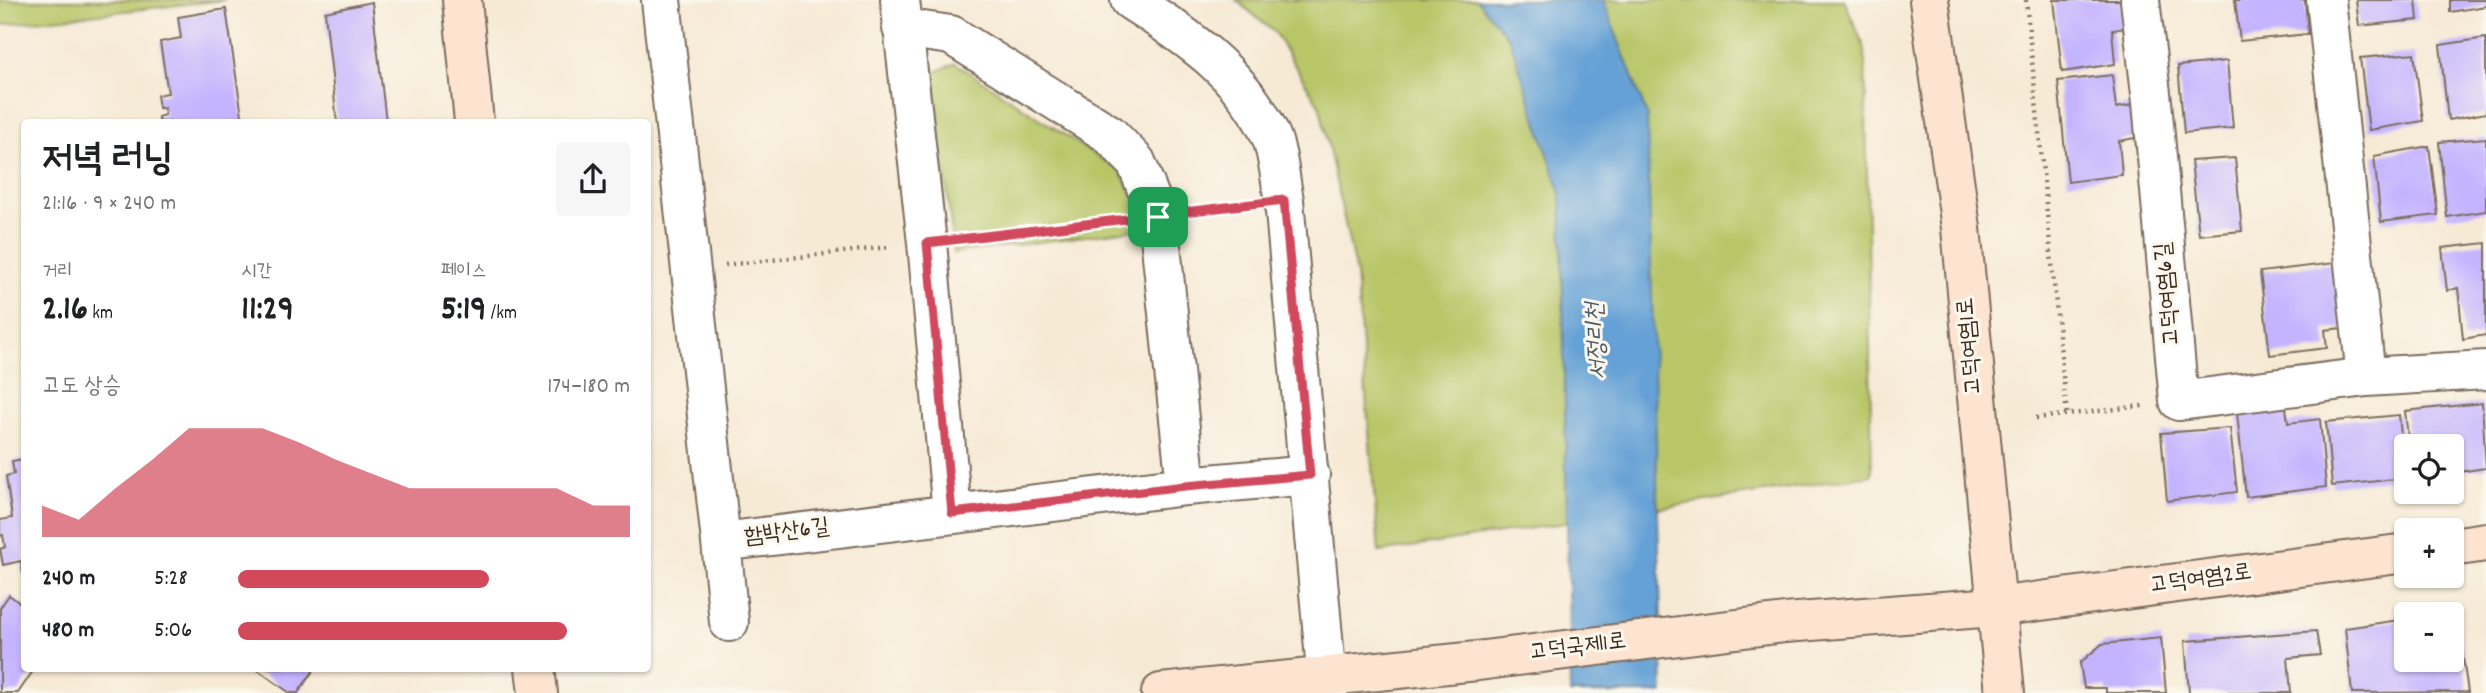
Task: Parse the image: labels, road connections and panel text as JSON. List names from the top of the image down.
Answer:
{
  "streets": {
    "street": [
      "고덕여염6길",
      "고덕여염1로",
      "함박산6길",
      "고덕여염2로",
      "고덕국제1로"
    ]
  },
  "crossings": [
    ["고덕여염1로", "고덕여염2로"],
    ["고덕여염1로", "고덕국제1로"],
    ["고덕여염2로", "고덕국제1로"]
  ],
  "water": ["서정리천"],
  "page": {
    "heading": ["저녁 러닝", "21:16 · 9 × 240 m"],
    "stats": [
      ["거리", "2.16 km"],
      ["시간", "11:29"],
      ["페이스", "5:19 /km"]
    ],
    "chart": ["고도 상승", "174–180 m"],
    "map_buttons": ["+", "−"],
    "list": [
      {
        "name": "240 m",
        "note": "5:28"
      },
      {
        "name": "480 m",
        "note": "5:06"
      }
    ]
  }
}
